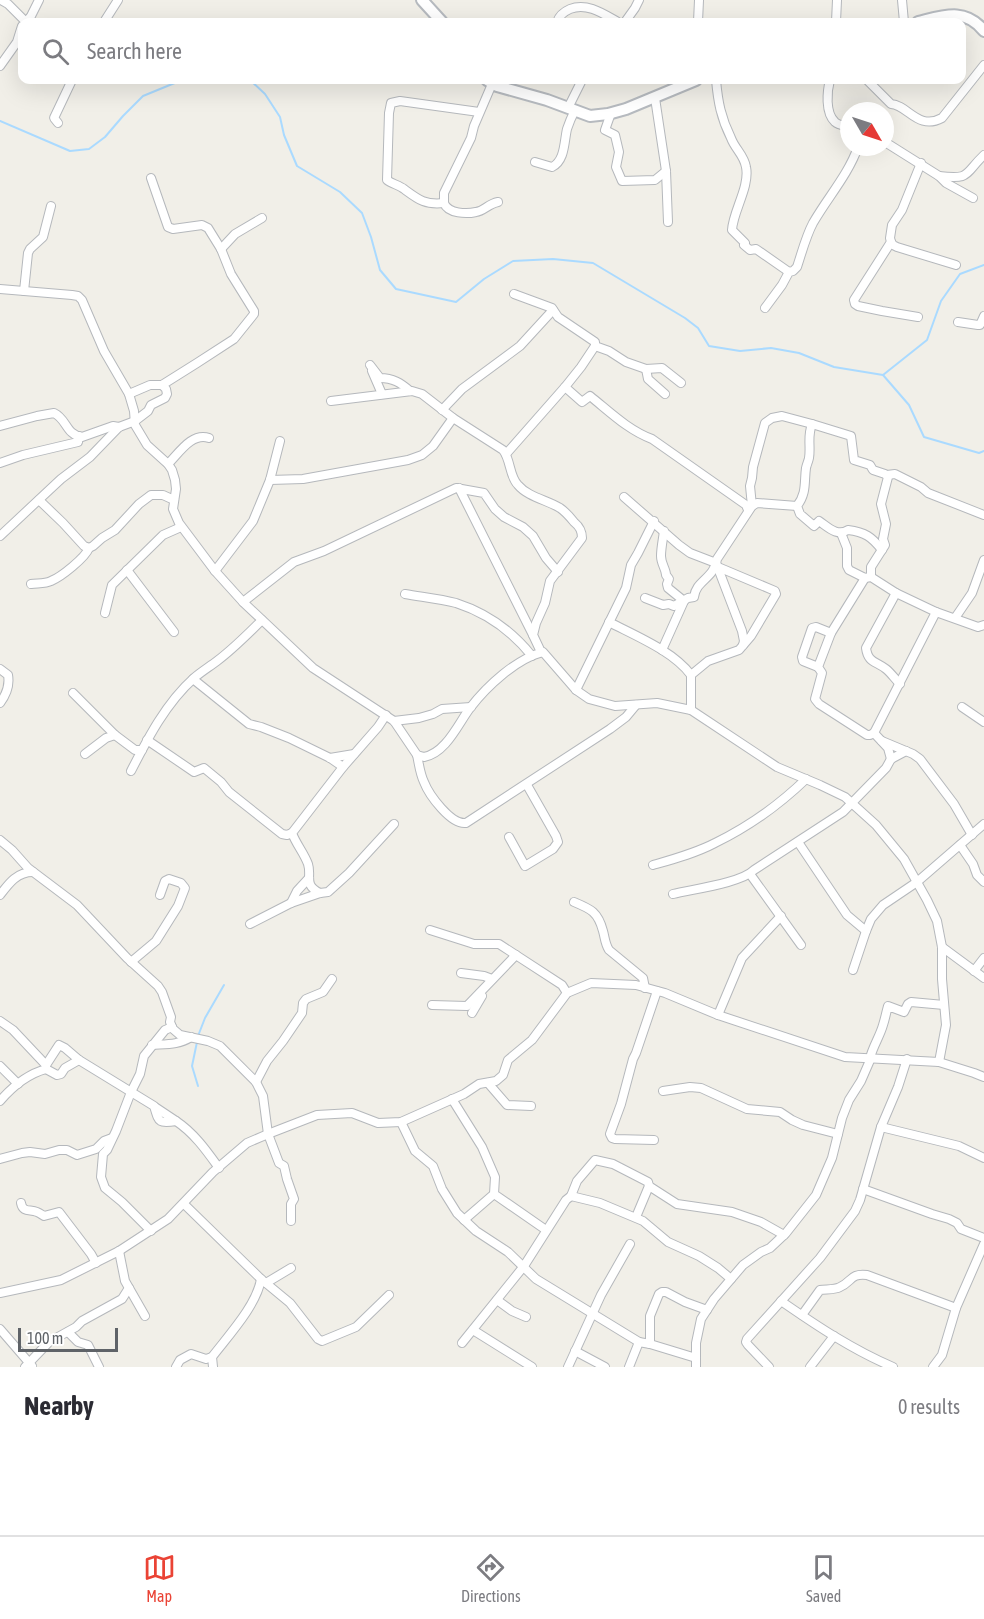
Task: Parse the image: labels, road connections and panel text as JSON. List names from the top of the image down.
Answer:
{
  "scale_bar": "100 m",
  "north": "bottom right",
  "page": {
    "search": "Search here",
    "scale": "100 m",
    "heading": ["Nearby", "0 results"],
    "nav": ["Map", "Directions", "Saved"]
  }
}
